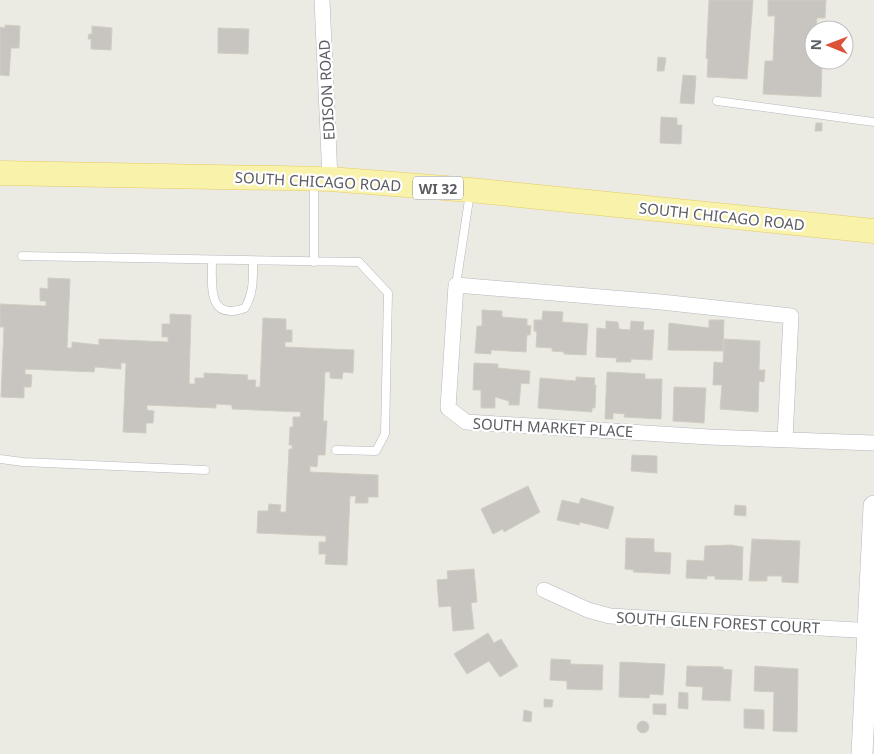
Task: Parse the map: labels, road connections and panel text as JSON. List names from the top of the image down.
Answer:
{
  "streets": {
    "main road": ["SOUTH CHICAGO ROAD", "WI 32"],
    "street": ["EDISON ROAD", "SOUTH MARKET PLACE", "SOUTH GLEN FOREST COURT"]
  },
  "crossings": [
    ["EDISON ROAD", "SOUTH CHICAGO ROAD"],
    ["SOUTH CHICAGO ROAD", "SOUTH MARKET PLACE"]
  ],
  "north": "left"
}
